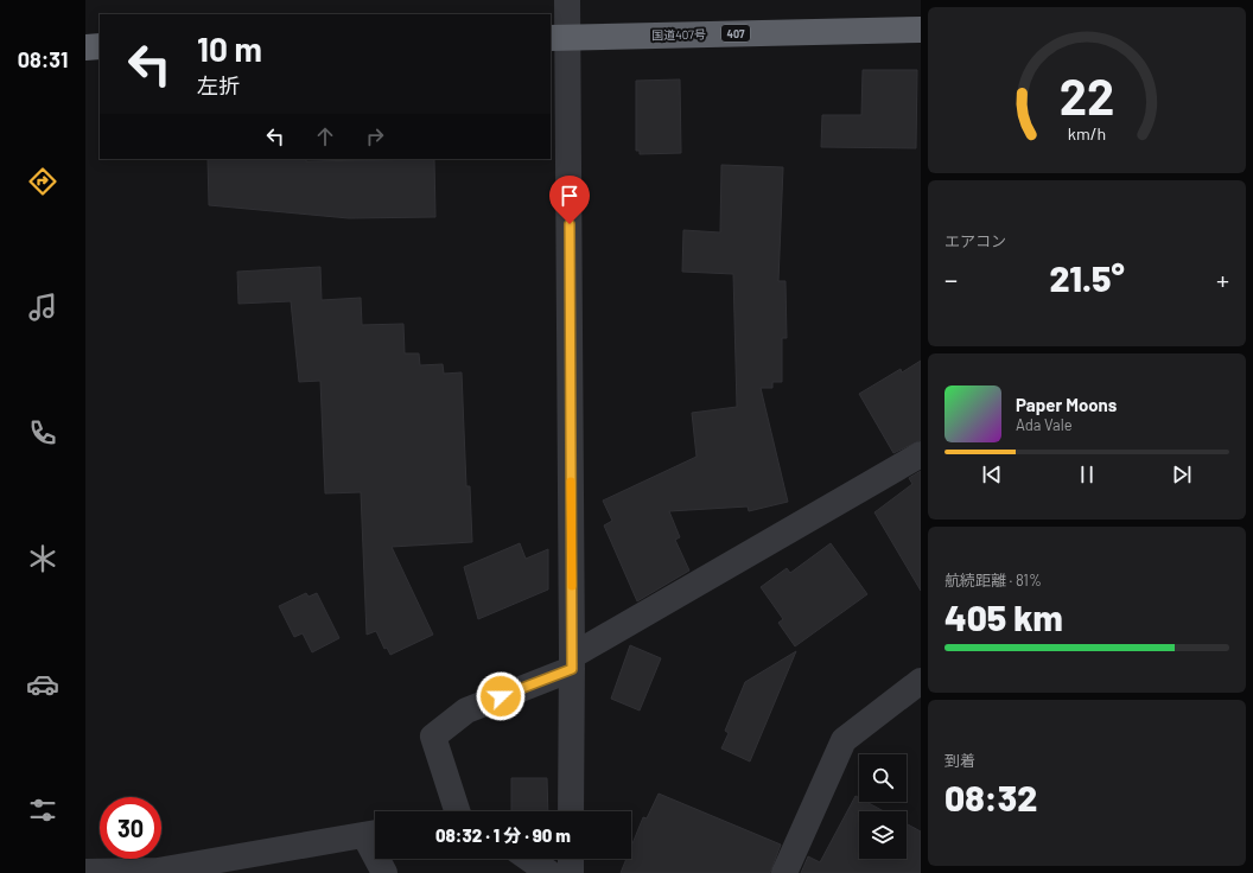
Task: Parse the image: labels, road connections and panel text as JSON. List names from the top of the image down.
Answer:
{
  "streets": {
    "highway": ["407", "国道407号"]
  },
  "page": {
    "tabs": "08:31",
    "turn": ["10 m", "左折"],
    "tile": [
      "エアコン",
      ["航続距離 · 81%", "405 km"],
      ["到着", "08:32"]
    ],
    "heat": ["−", "21.5°", "+"],
    "song": ["Paper Moons", "Ada Vale"],
    "limit": "30",
    "trip": "08:32 · 1 分 · 90 m",
    "gauge": ["22", "km/h"]
  }
}
